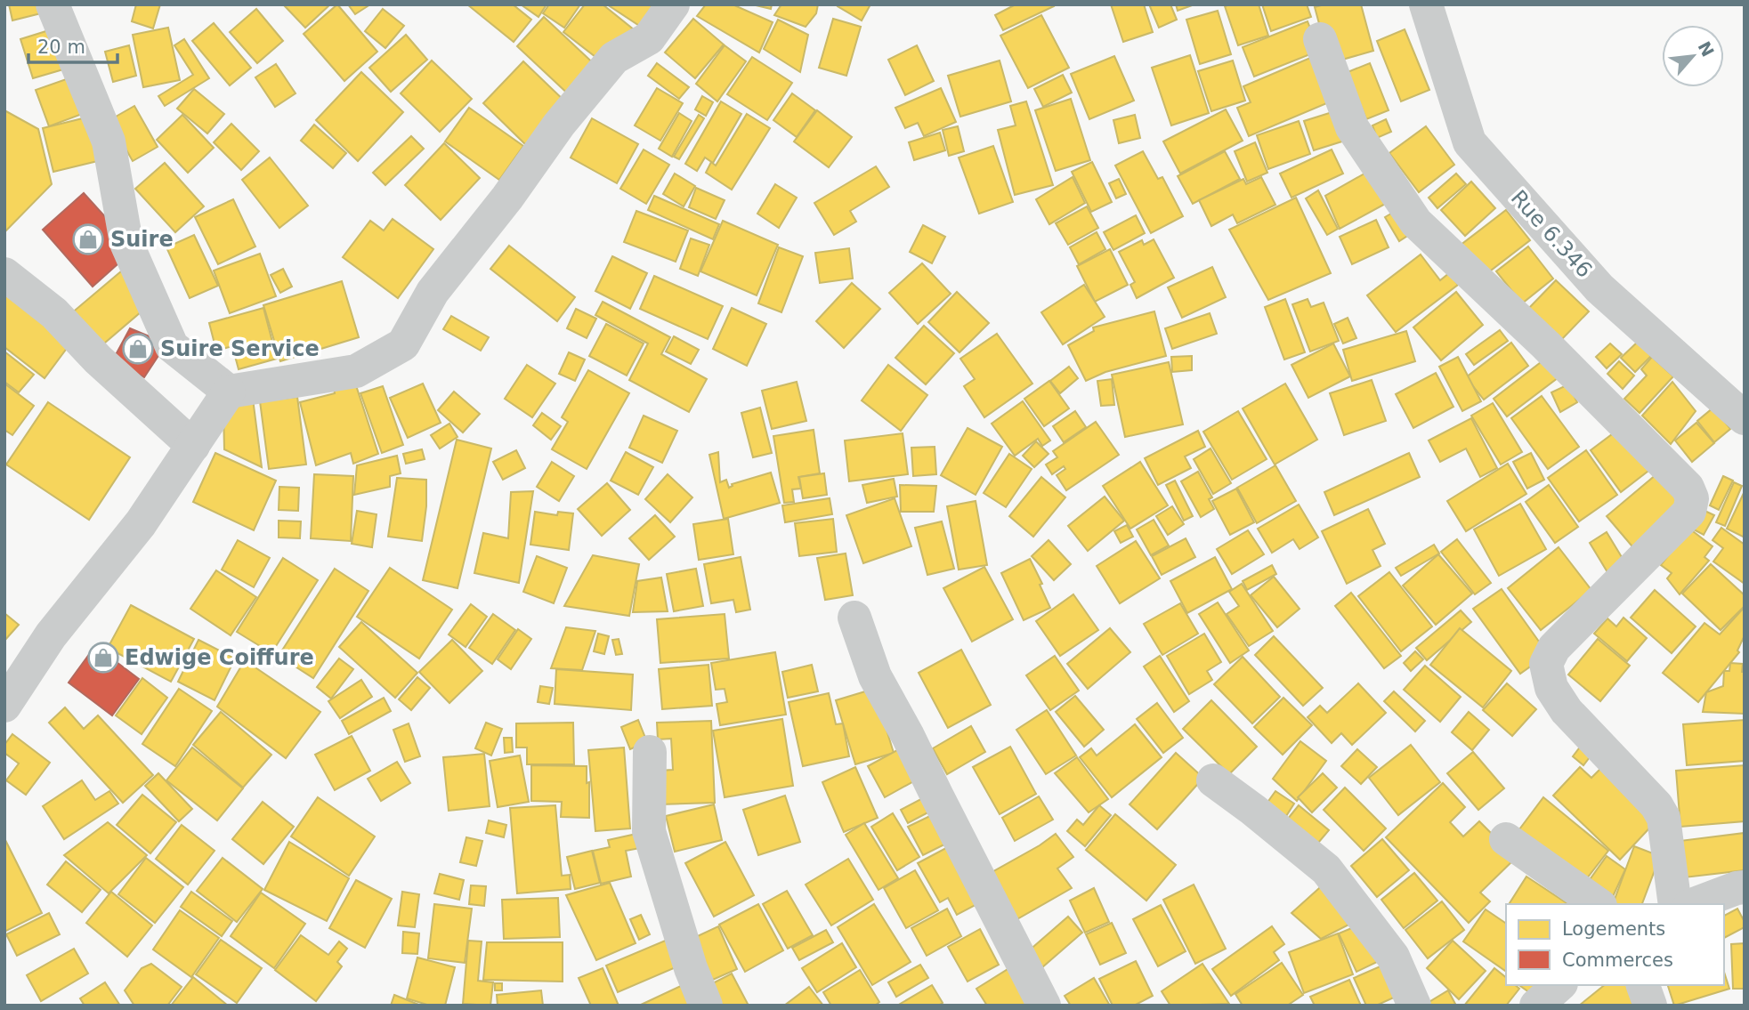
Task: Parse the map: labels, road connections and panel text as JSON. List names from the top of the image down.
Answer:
{
  "streets": {
    "street": ["Rue 6.346"]
  },
  "places": {
    "shop": ["Suire", "Suire Service", "Edwige Coiffure"]
  },
  "legend": ["Logements", "Commerces"],
  "scale_bar": "20 m",
  "north": "top right"
}
